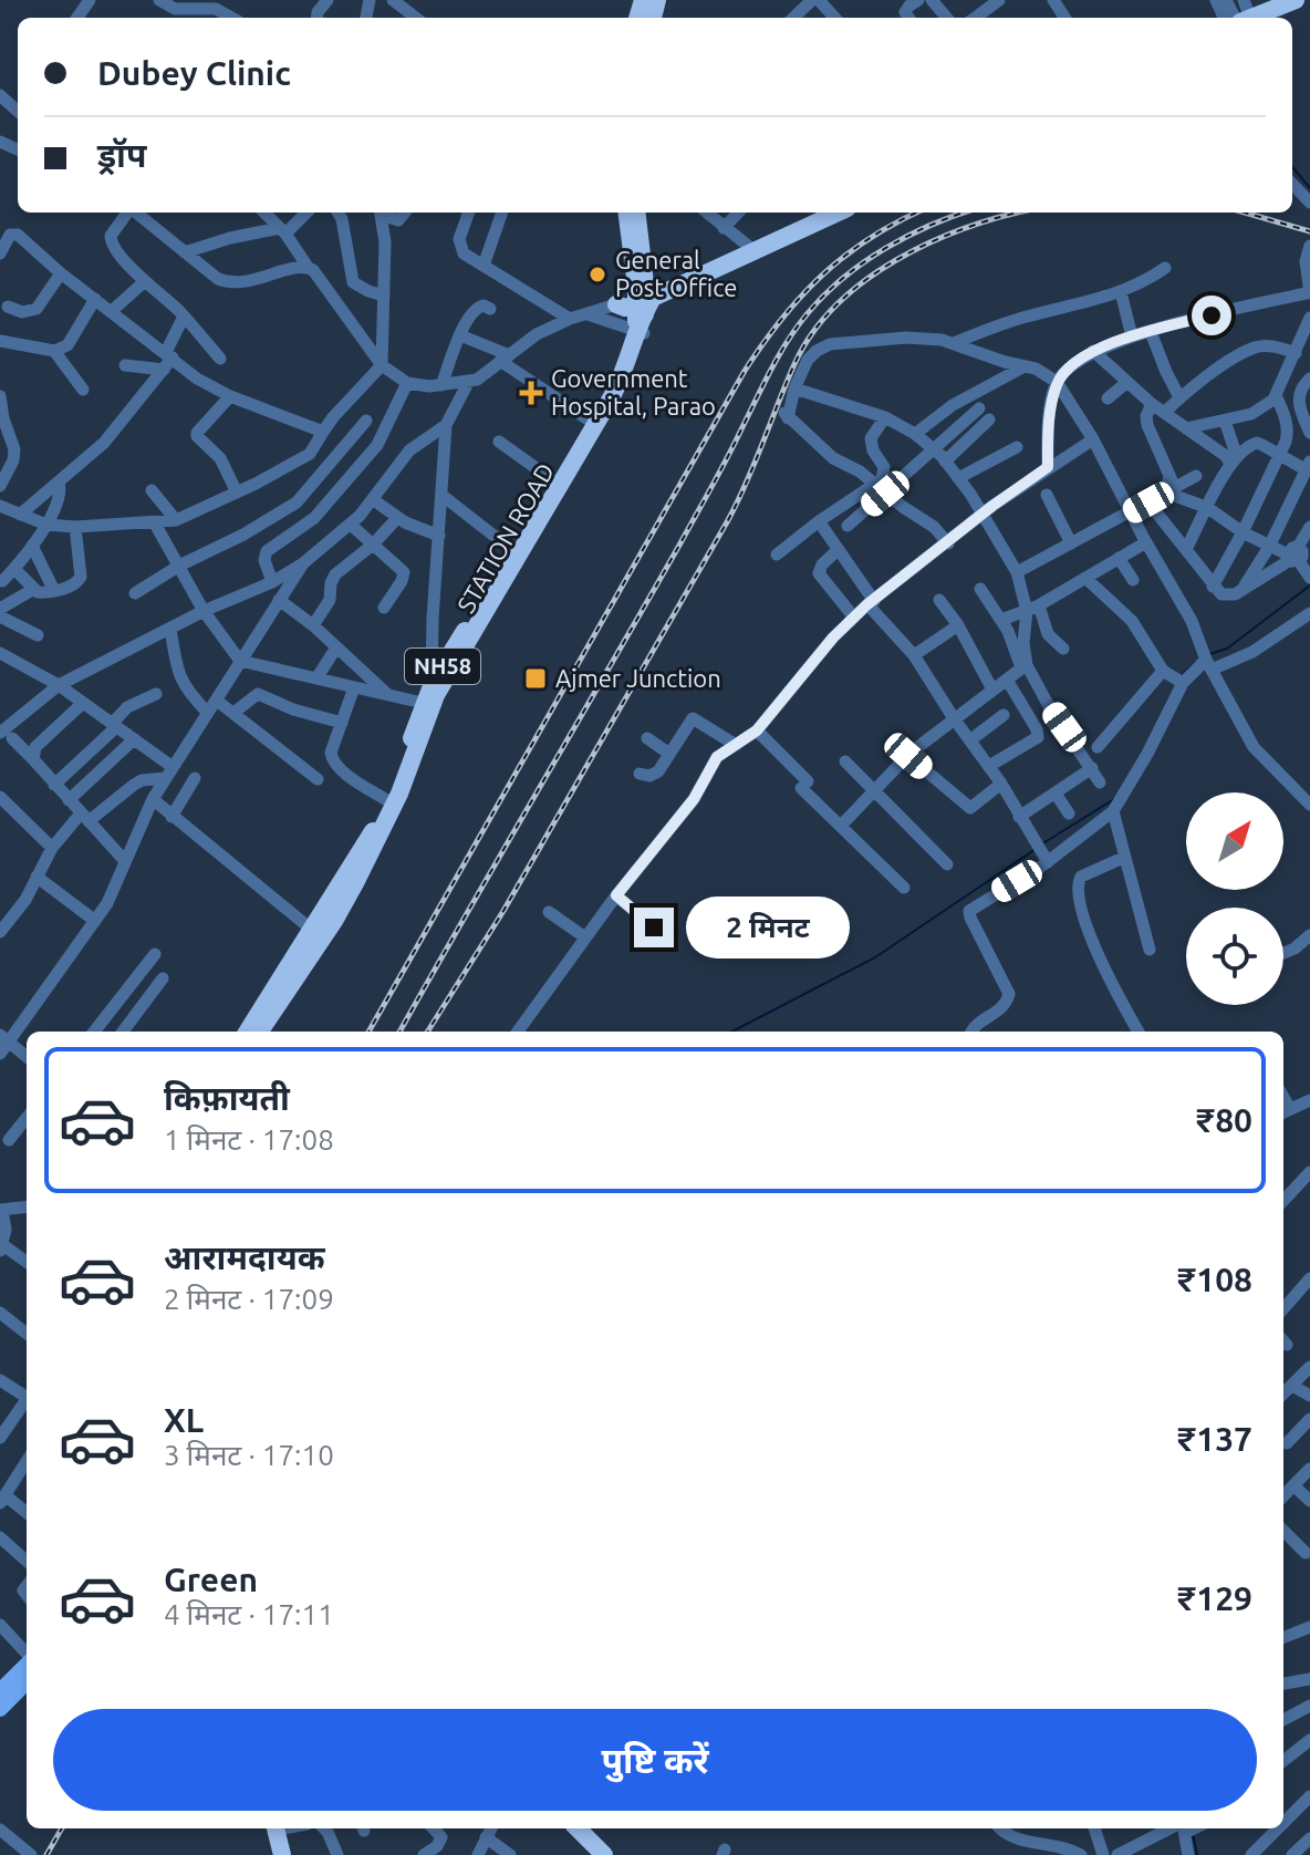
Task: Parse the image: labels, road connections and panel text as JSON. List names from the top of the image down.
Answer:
{
  "streets": {
    "highway": ["STATION ROAD", "NH58"]
  },
  "places": {
    "other": ["General Post Office"],
    "health": ["Government Hospital, Parao"],
    "transit": ["Ajmer Junction"]
  },
  "north": "top right",
  "page": {
    "banner": ["Dubey Clinic", "ड्रॉप"],
    "bubble": "2 मिनट",
    "list": [
      {
        "name": "किफ़ायती",
        "note": "1 मिनट · 17:08",
        "value": "₹80"
      },
      {
        "name": "आरामदायक",
        "note": "2 मिनट · 17:09",
        "value": "₹108"
      },
      {
        "name": "XL",
        "note": "3 मिनट · 17:10",
        "value": "₹137"
      },
      {
        "name": "Green",
        "note": "4 मिनट · 17:11",
        "value": "₹129"
      }
    ],
    "buttons": "पुष्टि करें"
  }
}
